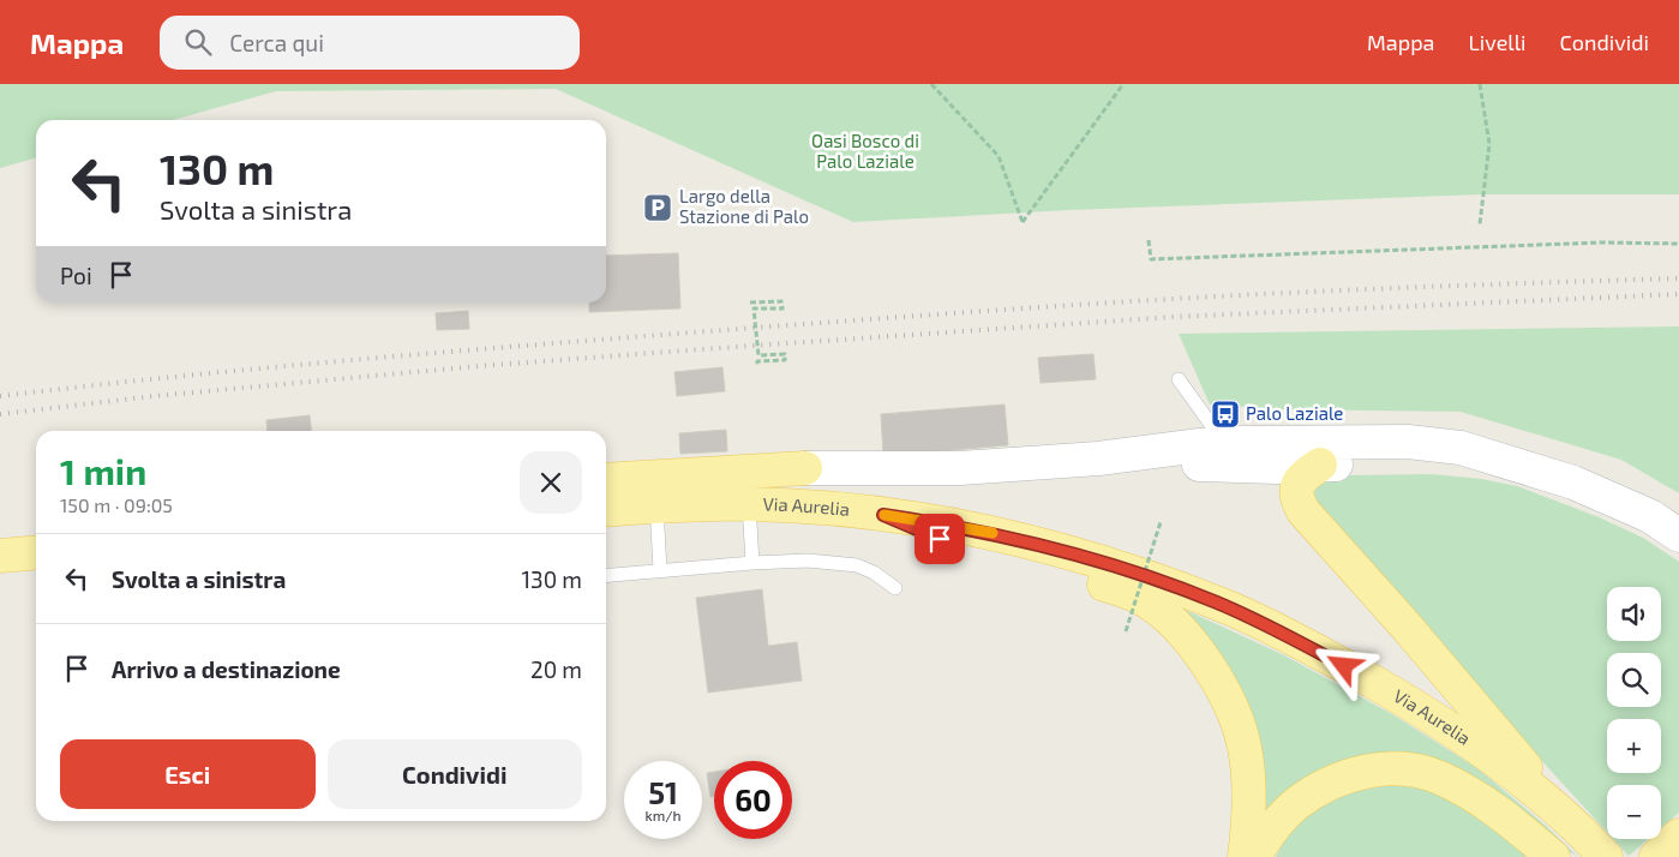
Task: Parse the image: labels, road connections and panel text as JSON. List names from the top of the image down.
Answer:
{
  "streets": {
    "main road": ["Via Aurelia"]
  },
  "parks": ["Oasi Bosco di Palo Laziale"],
  "places": {
    "parking": ["Largo della Stazione di Palo"],
    "bus stop": ["Palo Laziale"]
  },
  "page": {
    "header": "Mappa",
    "search": "Cerca qui",
    "nav": ["Mappa", "Livelli", "Condividi"],
    "turn": ["130 m", "Svolta a sinistra"],
    "then": "Poi",
    "heading": ["1 min", "150 m · 09:05"],
    "list": [
      {
        "name": "Svolta a sinistra",
        "value": "130 m"
      },
      {
        "name": "Arrivo a destinazione",
        "value": "20 m"
      }
    ],
    "map_buttons": ["+", "−"],
    "buttons": ["Esci", "Condividi"],
    "speed": "51 km/h",
    "limit": "60"
  }
}
